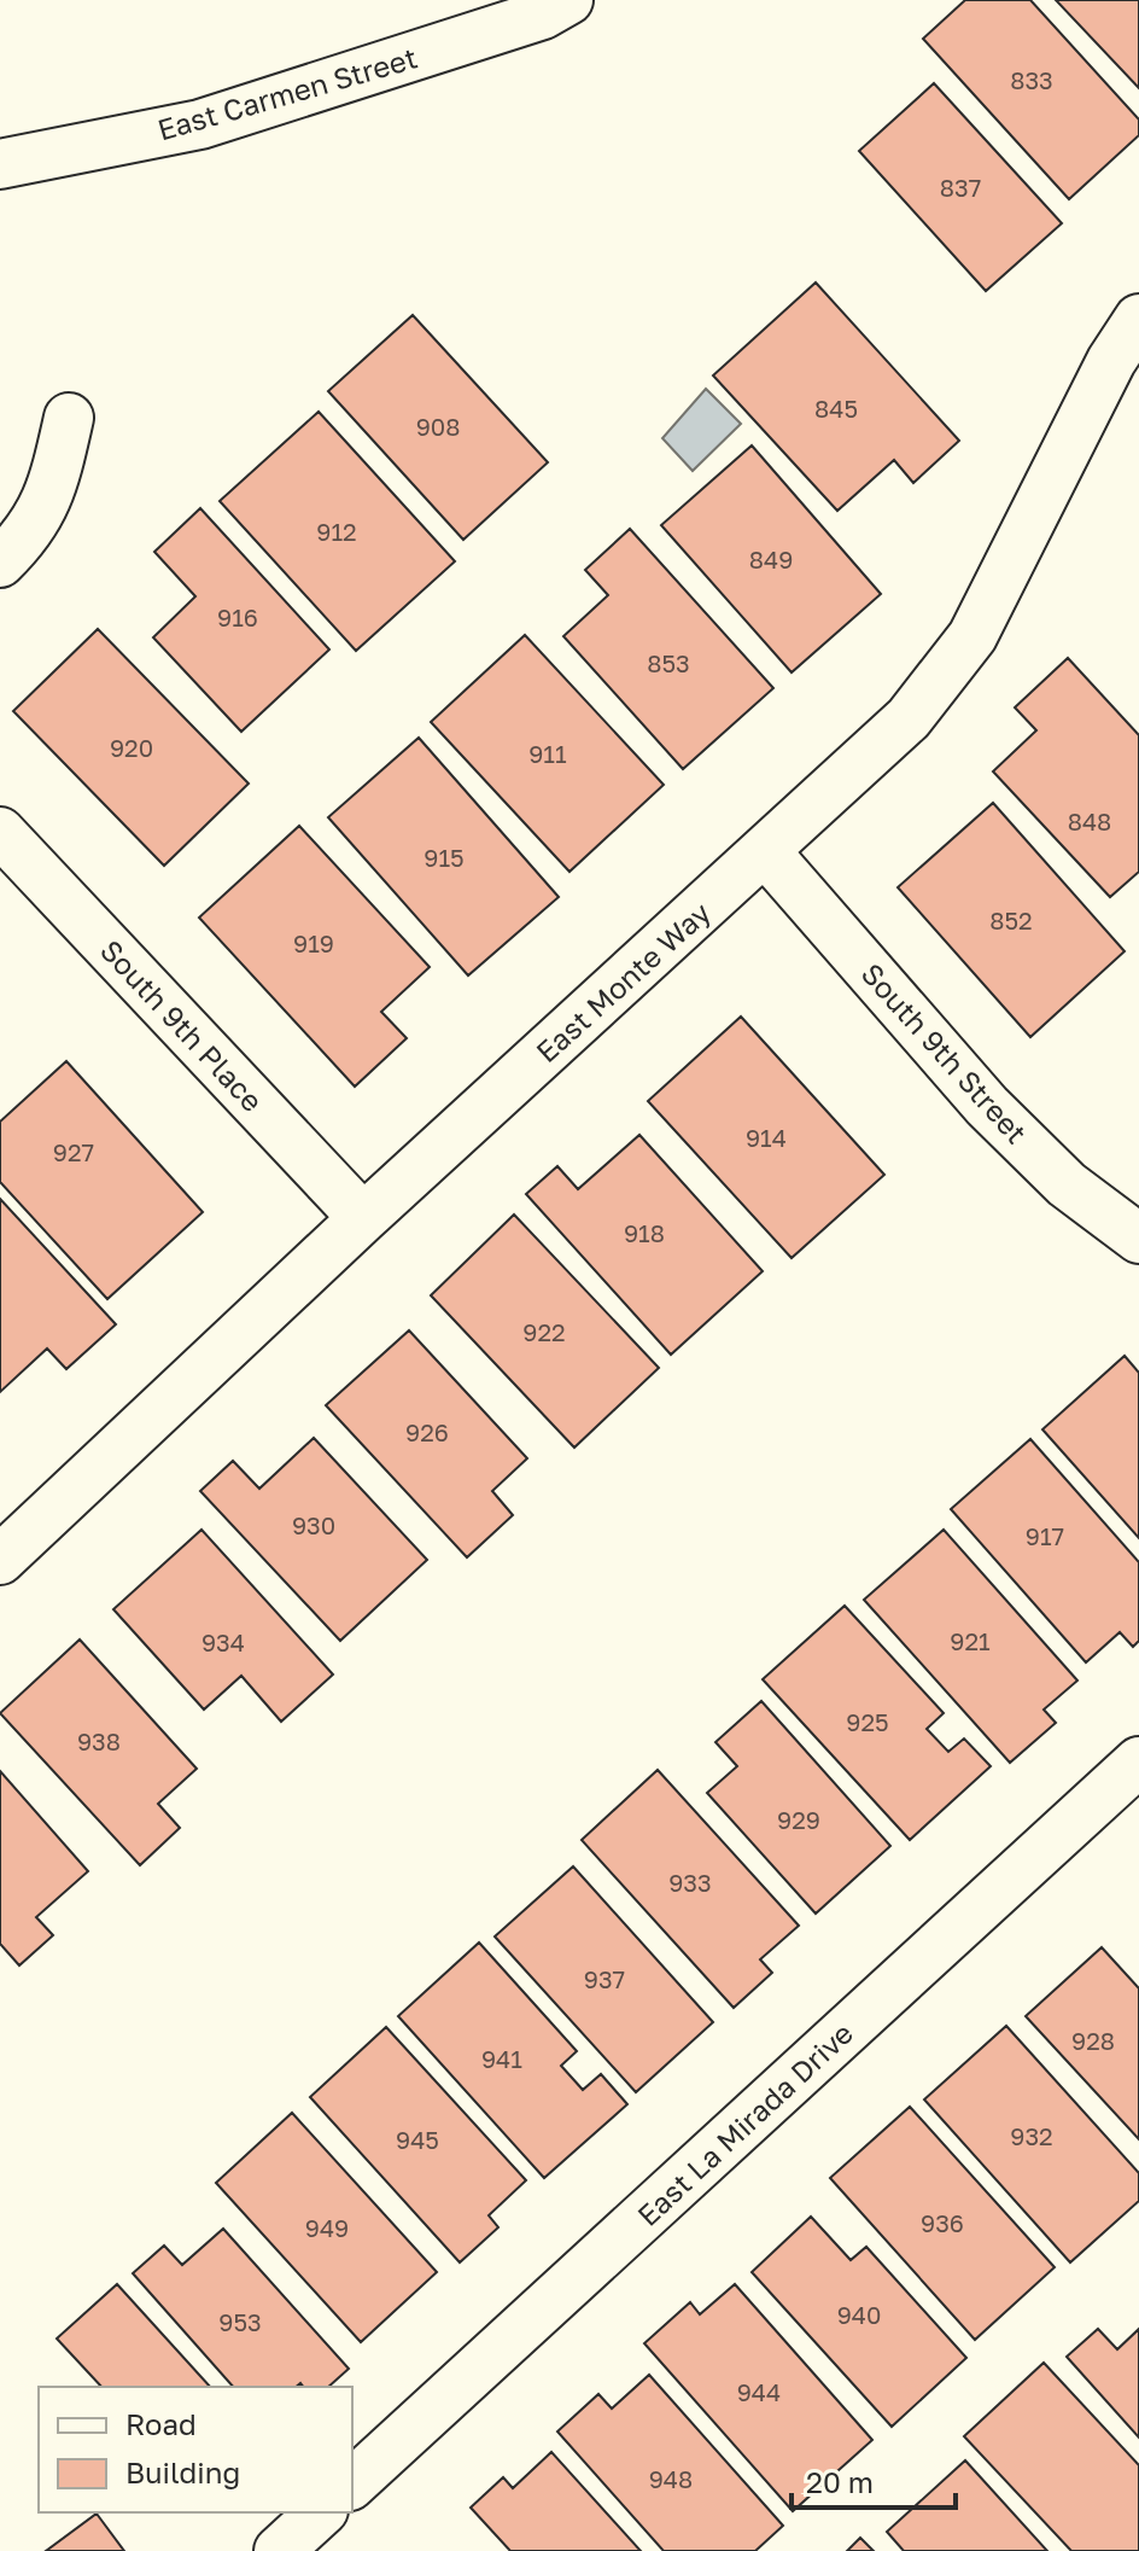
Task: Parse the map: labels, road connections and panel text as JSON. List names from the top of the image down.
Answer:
{
  "streets": {
    "street": [
      "East Carmen Street",
      "East Monte Way",
      "South 9th Place",
      "South 9th Street",
      "East La Mirada Drive"
    ]
  },
  "crossings": [
    ["East Monte Way", "South 9th Place"],
    ["East Monte Way", "South 9th Street"]
  ],
  "house_numbers": [
    "833",
    "837",
    "845",
    "908",
    "912",
    "849",
    "916",
    "853",
    "920",
    "911",
    "848",
    "915",
    "852",
    "919",
    "914",
    "927",
    "918",
    "922",
    "926",
    "930",
    "917",
    "921",
    "934",
    "925",
    "938",
    "929",
    "933",
    "937",
    "928",
    "941",
    "932",
    "945",
    "936",
    "949",
    "940",
    "953",
    "944",
    "948"
  ],
  "legend": ["Road", "Building"],
  "scale_bar": "20 m"
}
